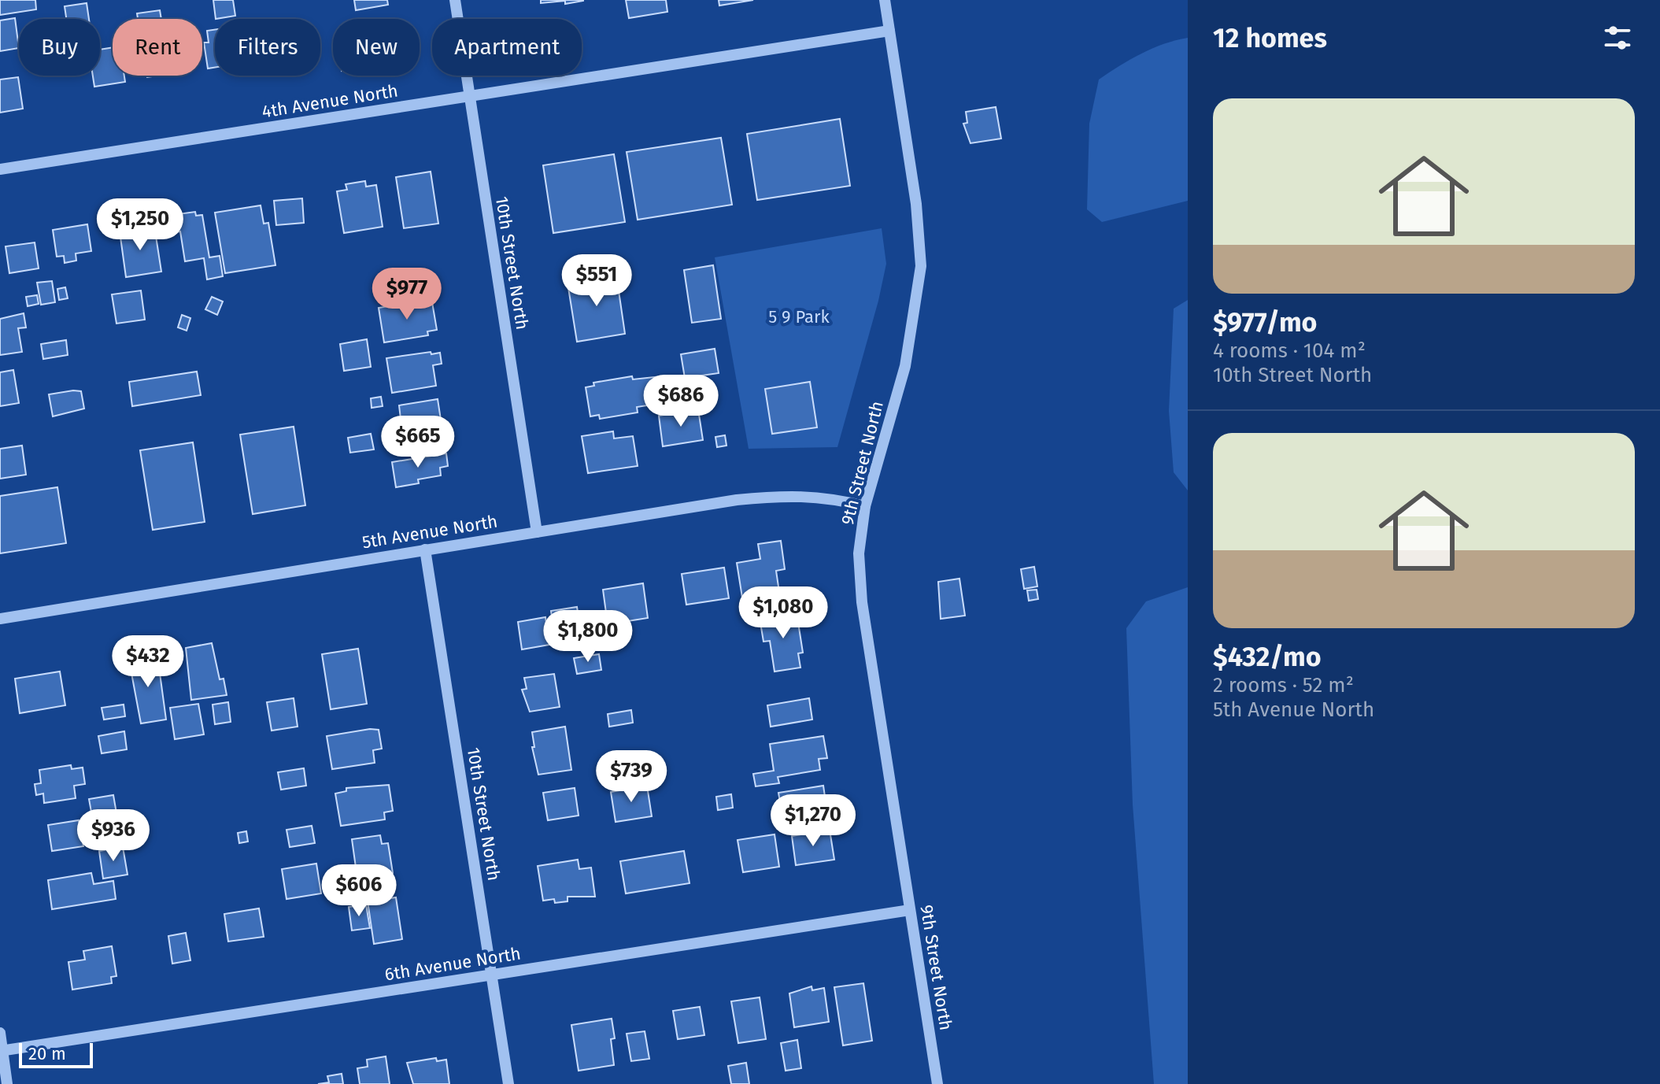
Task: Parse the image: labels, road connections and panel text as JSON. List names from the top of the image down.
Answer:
{
  "streets": {
    "street": [
      "4th Avenue North",
      "10th Street North",
      "9th Street North",
      "5th Avenue North",
      "6th Avenue North"
    ]
  },
  "crossings": [
    ["4th Avenue North", "10th Street North"],
    ["4th Avenue North", "9th Street North"],
    ["10th Street North", "5th Avenue North"],
    ["10th Street North", "6th Avenue North"],
    ["9th Street North", "5th Avenue North"],
    ["9th Street North", "6th Avenue North"]
  ],
  "parks": ["5 9 Park"],
  "scale_bar": "20 m",
  "page": {
    "heading": "12 homes",
    "chip": [
      "Buy",
      "Rent",
      "Filters",
      "New",
      "Apartment"
    ],
    "list": [
      {
        "name": "$977/mo",
        "note": "4 rooms · 104 m² · 10th Street North"
      },
      {
        "name": "$432/mo",
        "note": "2 rooms · 52 m² · 5th Avenue North"
      }
    ],
    "price": [
      "$1,250",
      "$551",
      "$977",
      "$686",
      "$665",
      "$1,080",
      "$1,800",
      "$432",
      "$739",
      "$1,270",
      "$936",
      "$606"
    ],
    "scale": "20 m"
  }
}
